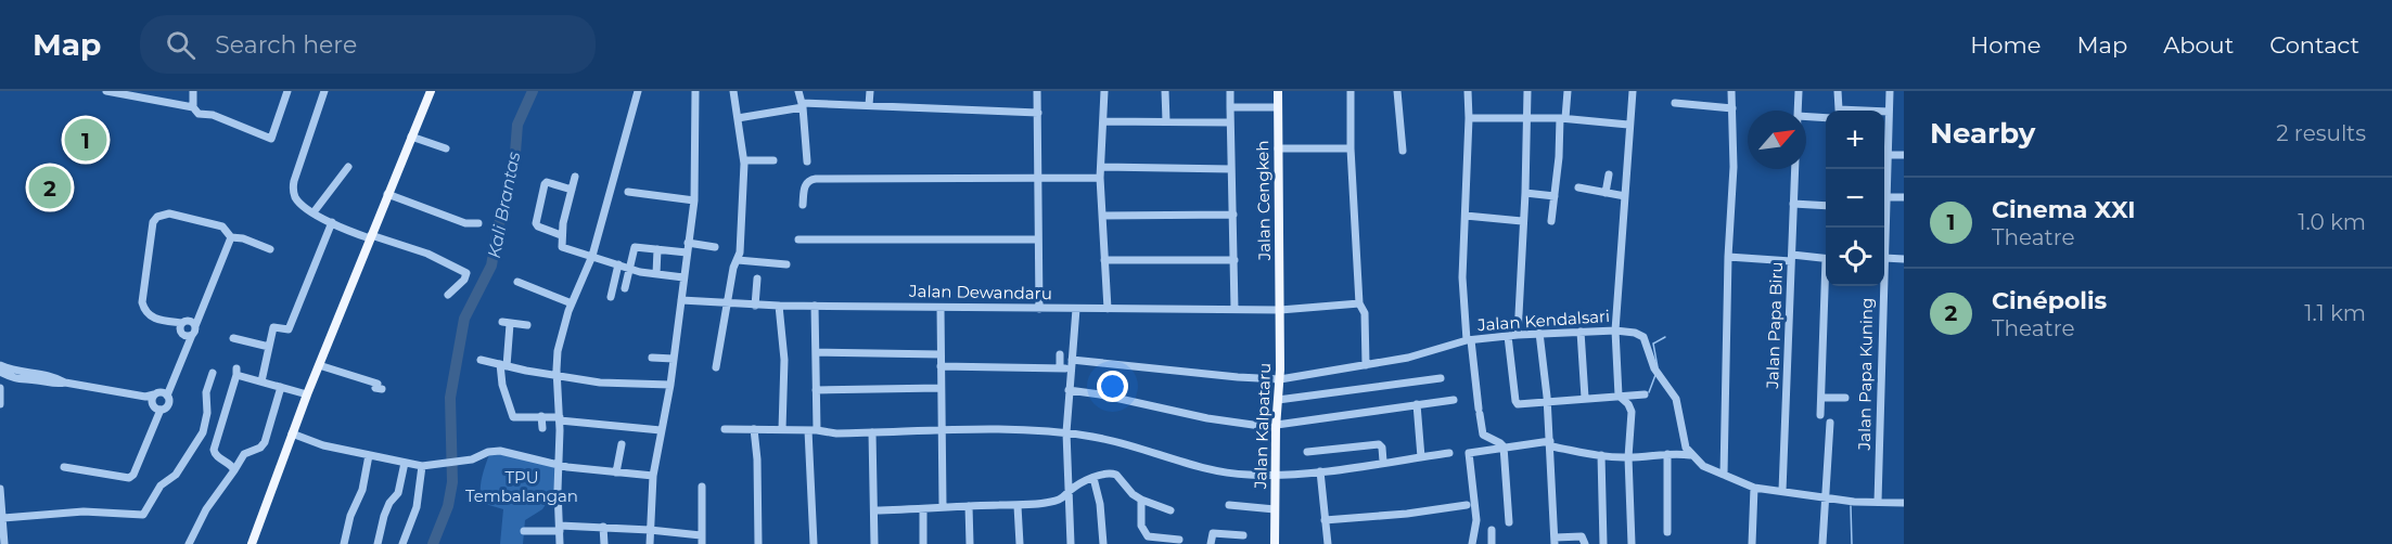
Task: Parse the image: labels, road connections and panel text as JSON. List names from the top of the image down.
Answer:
{
  "streets": {
    "main road": ["Jalan Cengkeh", "Jalan Kalpataru"],
    "street": [
      "Jalan Dewandaru",
      "Jalan Kendalsari",
      "Jalan Papa Biru",
      "Jalan Papa Kuning"
    ]
  },
  "crossings": [
    ["Jalan Cengkeh", "Jalan Dewandaru"],
    ["Jalan Cengkeh", "Jalan Kalpataru"],
    ["Jalan Dewandaru", "Jalan Kalpataru"],
    ["Jalan Kendalsari", "Jalan Kalpataru"]
  ],
  "water": ["Kali Brantas"],
  "parks": ["TPU Tembalangan"],
  "north": "top right",
  "page": {
    "header": "Map",
    "search": "Search here",
    "nav": [
      "Home",
      "Map",
      "About",
      "Contact"
    ],
    "heading": ["Nearby", "2 results"],
    "map_buttons": ["+", "−"],
    "pins": ["1", "2"],
    "list": [
      {
        "mark": "1",
        "name": "Cinema XXI",
        "note": "Theatre",
        "value": "1.0 km"
      },
      {
        "mark": "2",
        "name": "Cinépolis",
        "note": "Theatre",
        "value": "1.1 km"
      }
    ]
  }
}
